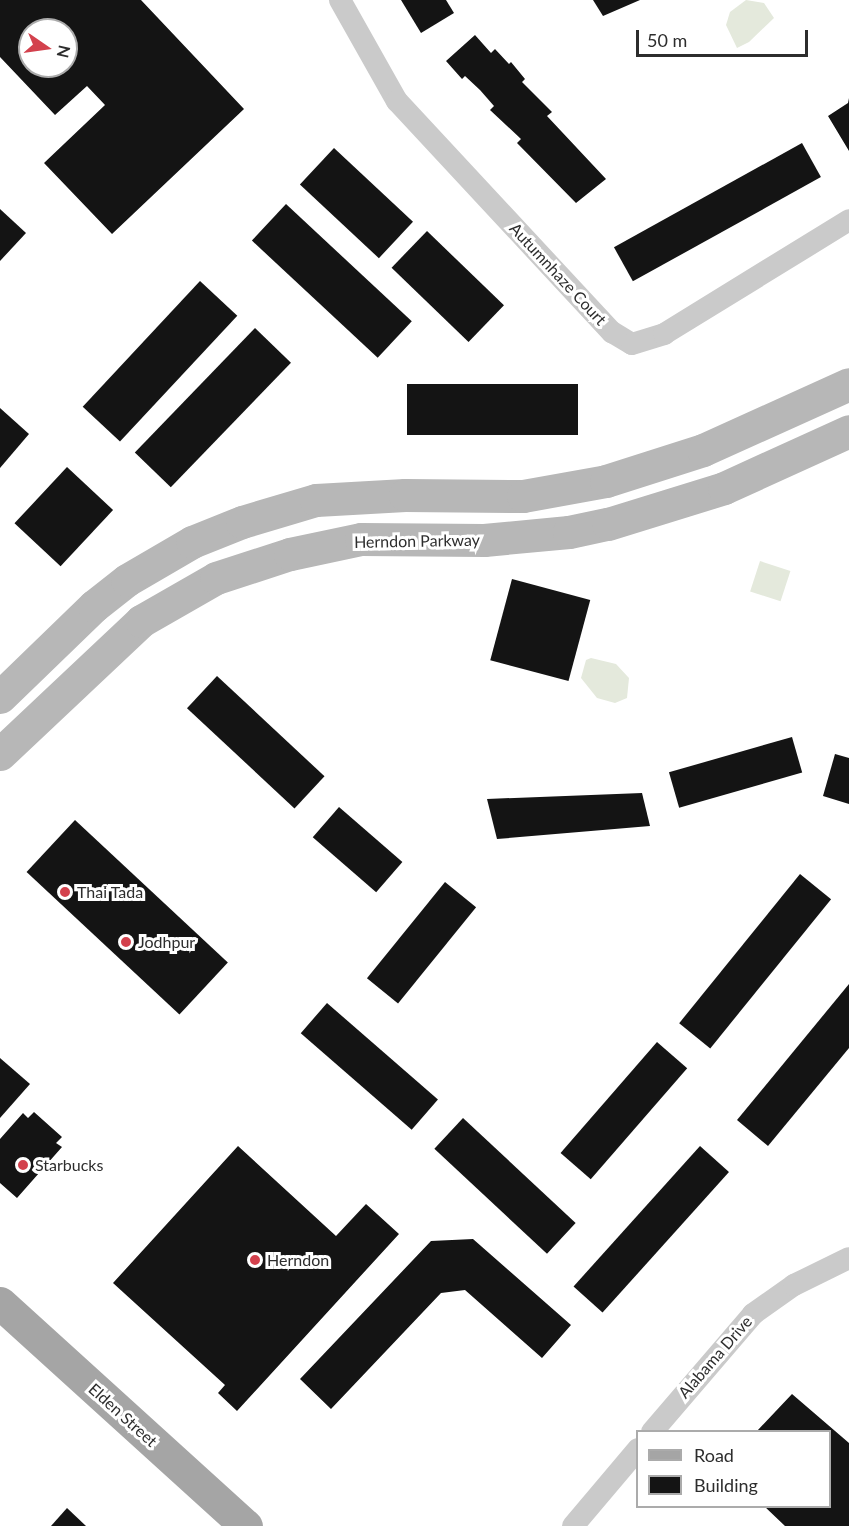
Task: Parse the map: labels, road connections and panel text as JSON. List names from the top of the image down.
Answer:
{
  "streets": {
    "main road": ["Herndon Parkway", "Elden Street"],
    "street": ["Autumnhaze Court", "Alabama Drive"]
  },
  "places": [
    "Thai Tada",
    "Jodhpur",
    "Starbucks",
    "Herndon"
  ],
  "legend": ["Road", "Building"],
  "scale_bar": "50 m",
  "north": "right"
}
